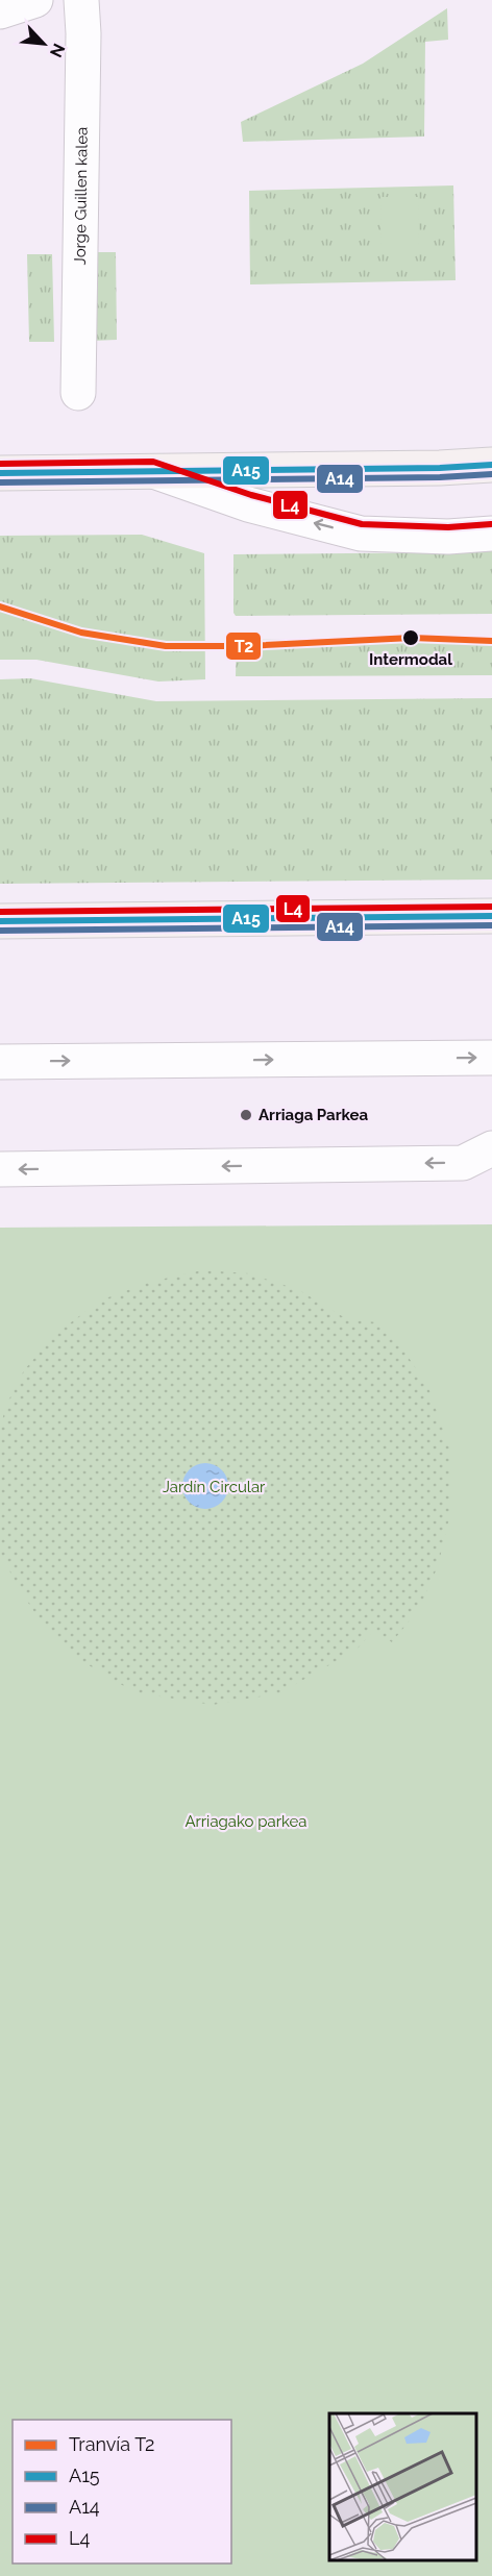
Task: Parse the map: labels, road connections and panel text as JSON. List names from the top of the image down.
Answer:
{
  "streets": {
    "street": ["Jorge Guillen kalea"]
  },
  "parks": ["Jardín Circular", "Arriagako parkea"],
  "places": ["Intermodal", "Arriaga Parkea"],
  "lines": [
    "transit line L4",
    "transit line A15",
    "transit line A14",
    "tram line T2"
  ],
  "legend": [
    "Tranvía T2",
    "A15",
    "A14",
    "L4"
  ],
  "north": "bottom right"
}
